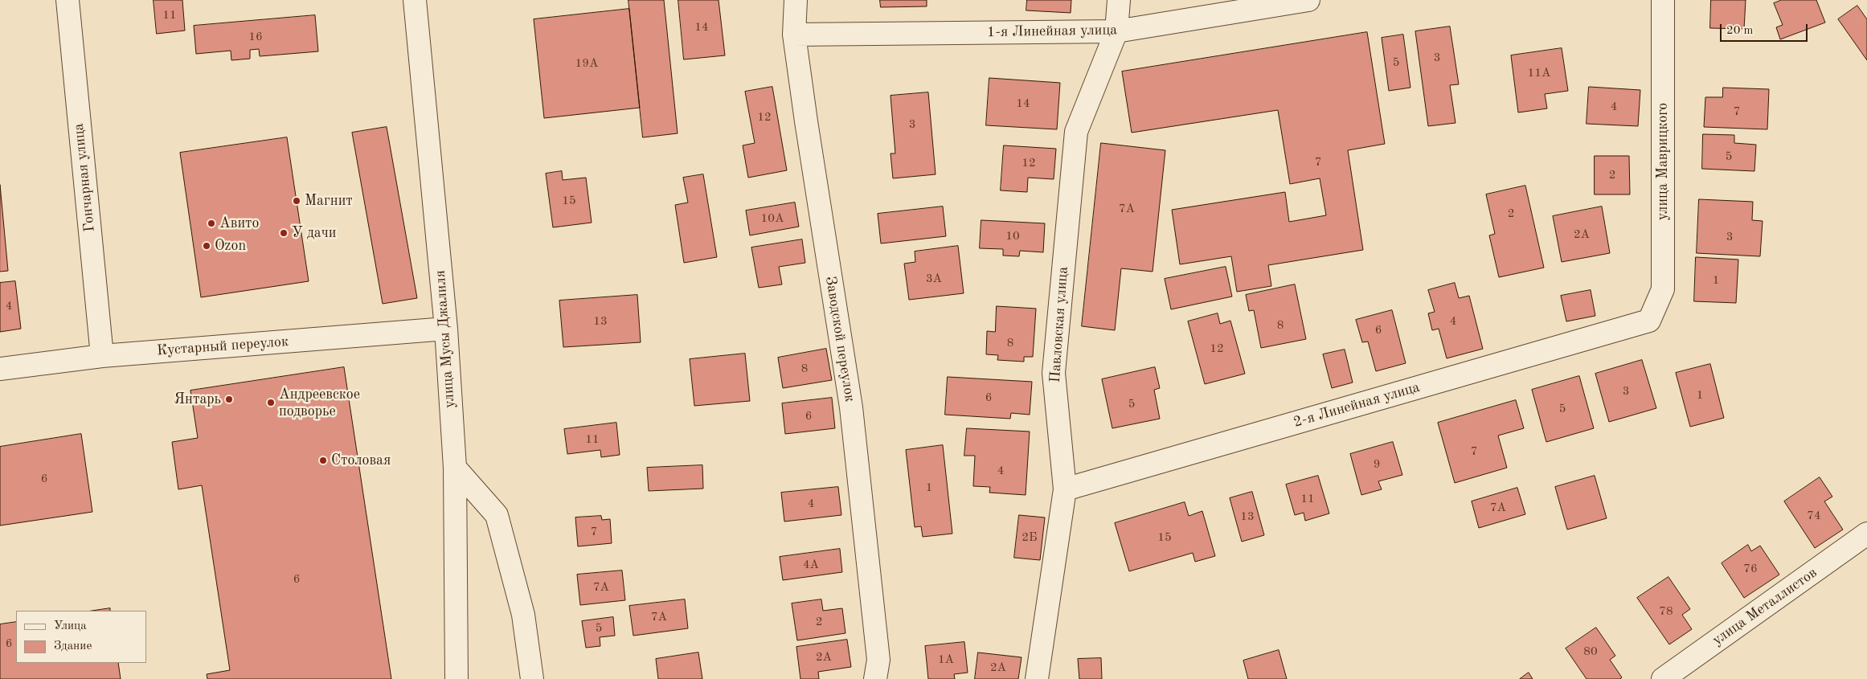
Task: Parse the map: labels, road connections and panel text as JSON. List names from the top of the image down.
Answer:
{
  "streets": {
    "street": [
      "1-я Линейная улица",
      "улица Маврицкого",
      "Гончарная улица",
      "Павловская улица",
      "улица Мусы Джалиля",
      "Заводской переулок",
      "Кустарный переулок",
      "2-я Линейная улица",
      "улица Металлистов"
    ]
  },
  "crossings": [
    ["1-я Линейная улица", "Павловская улица"],
    ["1-я Линейная улица", "Заводской переулок"],
    ["улица Маврицкого", "2-я Линейная улица"],
    ["Гончарная улица", "Кустарный переулок"],
    ["Павловская улица", "2-я Линейная улица"],
    ["улица Мусы Джалиля", "Кустарный переулок"]
  ],
  "places": [
    "Магнит",
    "Авито",
    "У дачи",
    "Ozon",
    "Янтарь",
    "Андреевское подворье",
    "Столовая"
  ],
  "house_numbers": [
    "11",
    "14",
    "16",
    "3",
    "5",
    "19А",
    "11А",
    "14",
    "4",
    "7",
    "12",
    "3",
    "5",
    "7",
    "12",
    "2",
    "15",
    "7А",
    "2",
    "10А",
    "2А",
    "10",
    "3",
    "3А",
    "1",
    "4",
    "13",
    "4",
    "8",
    "6",
    "8",
    "12",
    "8",
    "3",
    "1",
    "6",
    "5",
    "5",
    "6",
    "11",
    "7",
    "9",
    "4",
    "6",
    "1",
    "11",
    "4",
    "7А",
    "74",
    "13",
    "7",
    "2Б",
    "15",
    "4А",
    "76",
    "6",
    "7А",
    "78",
    "7А",
    "2",
    "5",
    "6",
    "80",
    "2А",
    "1А",
    "2А"
  ],
  "legend": ["Улица", "Здание"],
  "scale_bar": "20 m"
}
